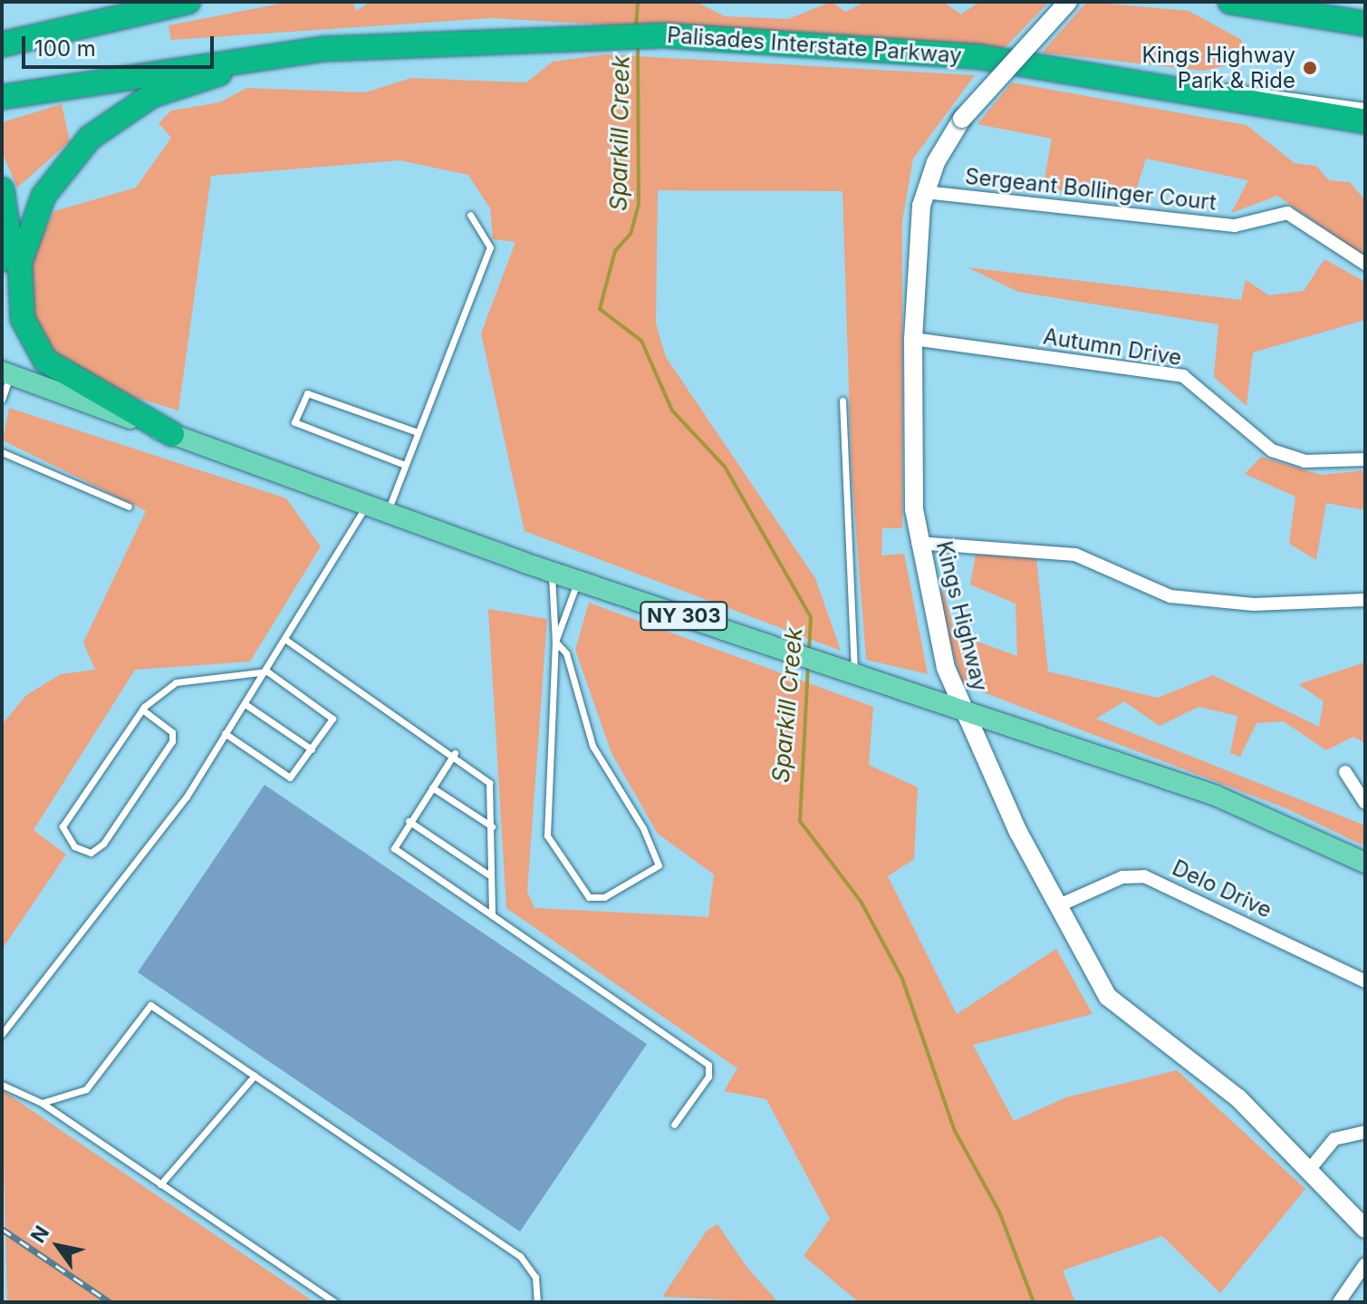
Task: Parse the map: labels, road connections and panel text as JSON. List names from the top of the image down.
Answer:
{
  "streets": {
    "highway": ["Palisades Interstate Parkway"],
    "main road": ["NY 303"],
    "street": [
      "Sergeant Bollinger Court",
      "Autumn Drive",
      "Kings Highway",
      "Delo Drive"
    ]
  },
  "crossings": [
    ["Sergeant Bollinger Court", "Kings Highway"],
    ["Autumn Drive", "Kings Highway"],
    ["NY 303", "Kings Highway"],
    ["Kings Highway", "Delo Drive"]
  ],
  "water": ["Sparkill Creek"],
  "places": ["Kings Highway Park & Ride"],
  "scale_bar": "100 m",
  "north": "top left"
}
